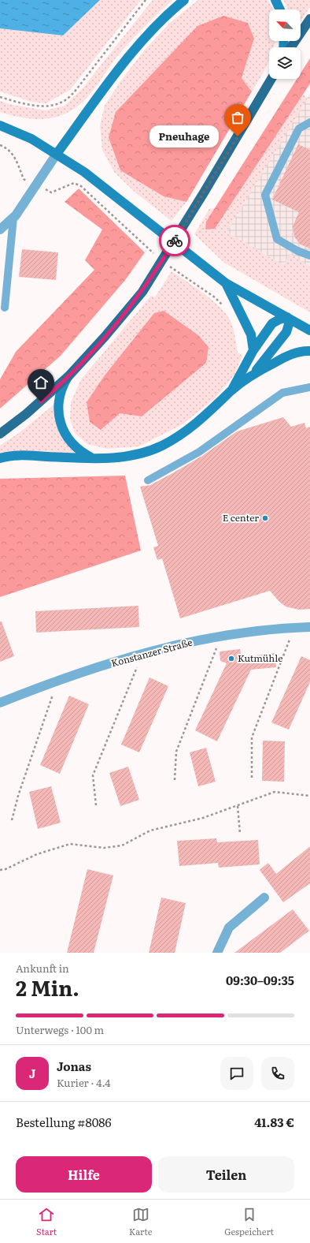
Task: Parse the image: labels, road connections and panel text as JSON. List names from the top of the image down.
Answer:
{
  "streets": {
    "street": ["Konstanzer Straße"]
  },
  "places": ["Pneuhage", "E center", "Kutmühle"],
  "north": "top left",
  "page": {
    "bubble": "Pneuhage",
    "heading": ["2 Min.", "Ankunft in", "09:30–09:35"],
    "panel": [
      "Jonas",
      "Kurier · 4.4",
      "Bestellung #8086",
      "41.83 €"
    ],
    "bar": "Unterwegs · 100 m",
    "round": "J",
    "buttons": ["Hilfe", "Teilen"],
    "tabs": ["Start", "Karte", "Gespeichert"]
  }
}
